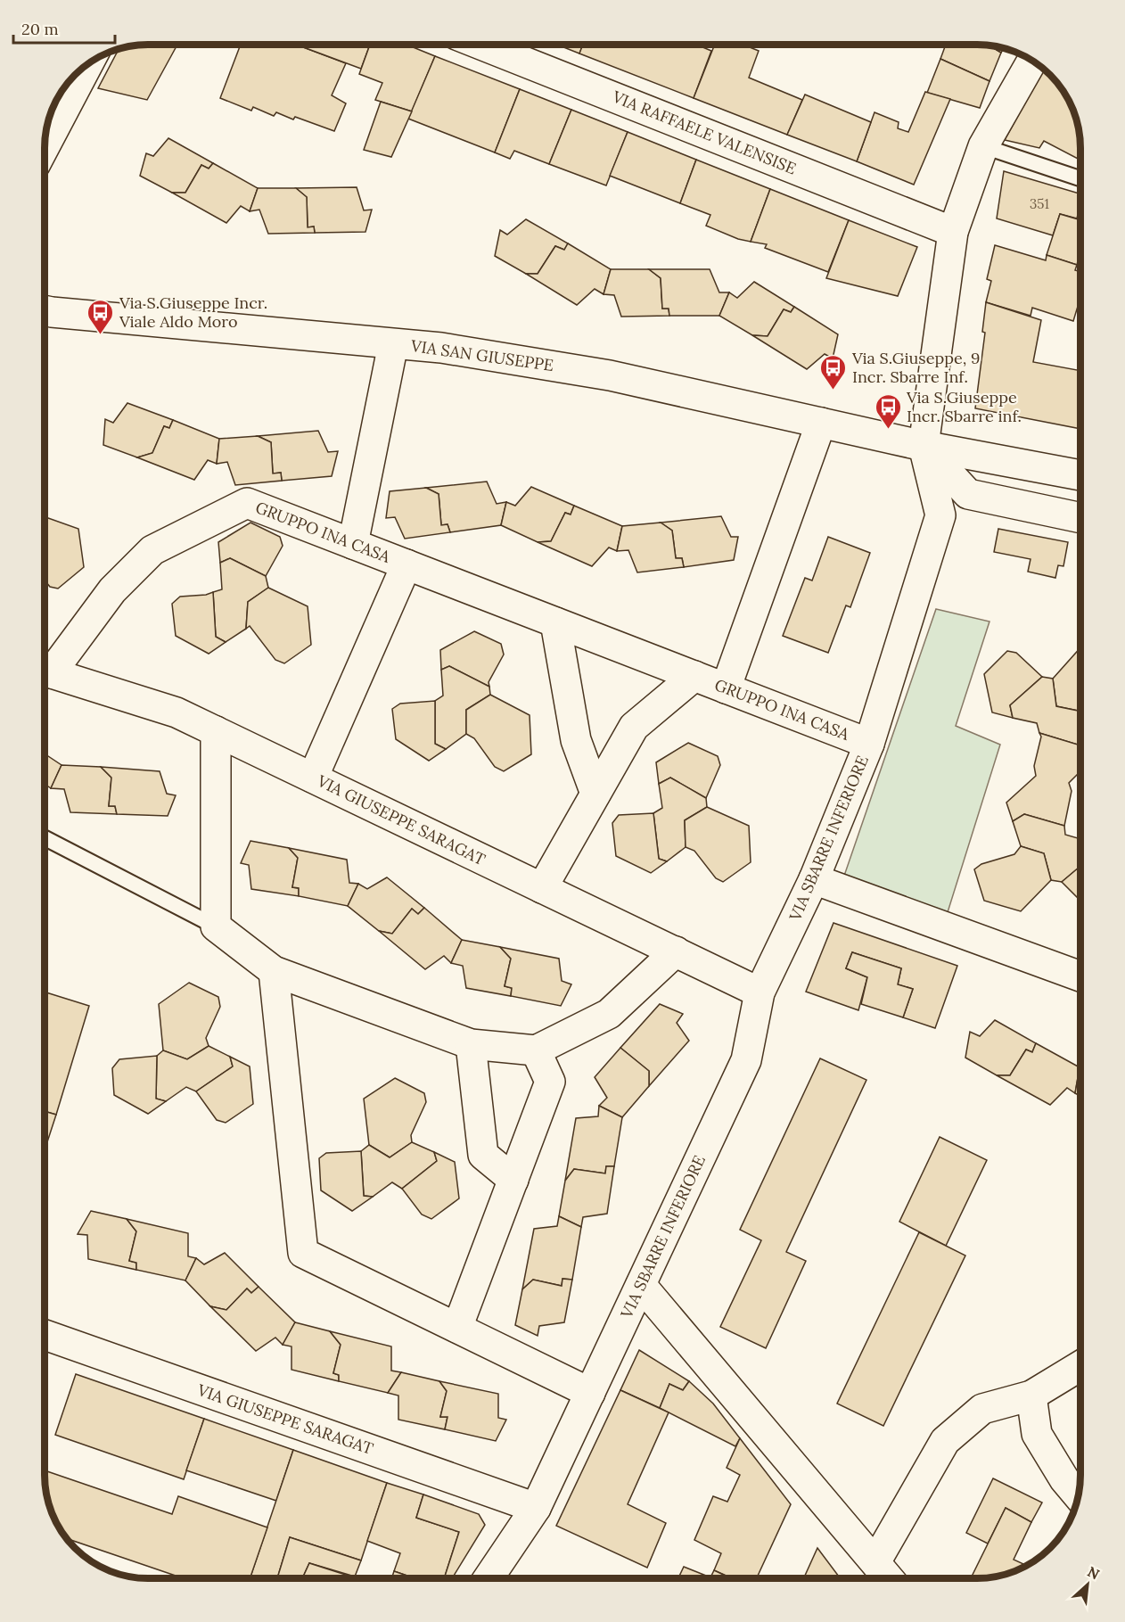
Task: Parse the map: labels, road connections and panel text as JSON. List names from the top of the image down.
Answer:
{
  "streets": {
    "street": [
      "VIA RAFFAELE VALENSISE",
      "VIA SAN GIUSEPPE",
      "GRUPPO INA CASA",
      "VIA GIUSEPPE SARAGAT",
      "VIA SBARRE INFERIORE"
    ]
  },
  "crossings": [
    ["VIA RAFFAELE VALENSISE", "VIA SBARRE INFERIORE"],
    ["VIA SAN GIUSEPPE", "VIA SBARRE INFERIORE"],
    ["GRUPPO INA CASA", "VIA GIUSEPPE SARAGAT"],
    ["GRUPPO INA CASA", "VIA SBARRE INFERIORE"],
    ["VIA GIUSEPPE SARAGAT", "VIA SBARRE INFERIORE"]
  ],
  "places": {
    "bus stop": ["Via S.Giuseppe Incr. Viale Aldo Moro", "Via S.Giuseppe, 9 Incr. Sbarre Inf.", "Via S.Giuseppe Incr. Sbarre inf."]
  },
  "house_numbers": ["351"],
  "scale_bar": "20 m",
  "north": "top right"
}
